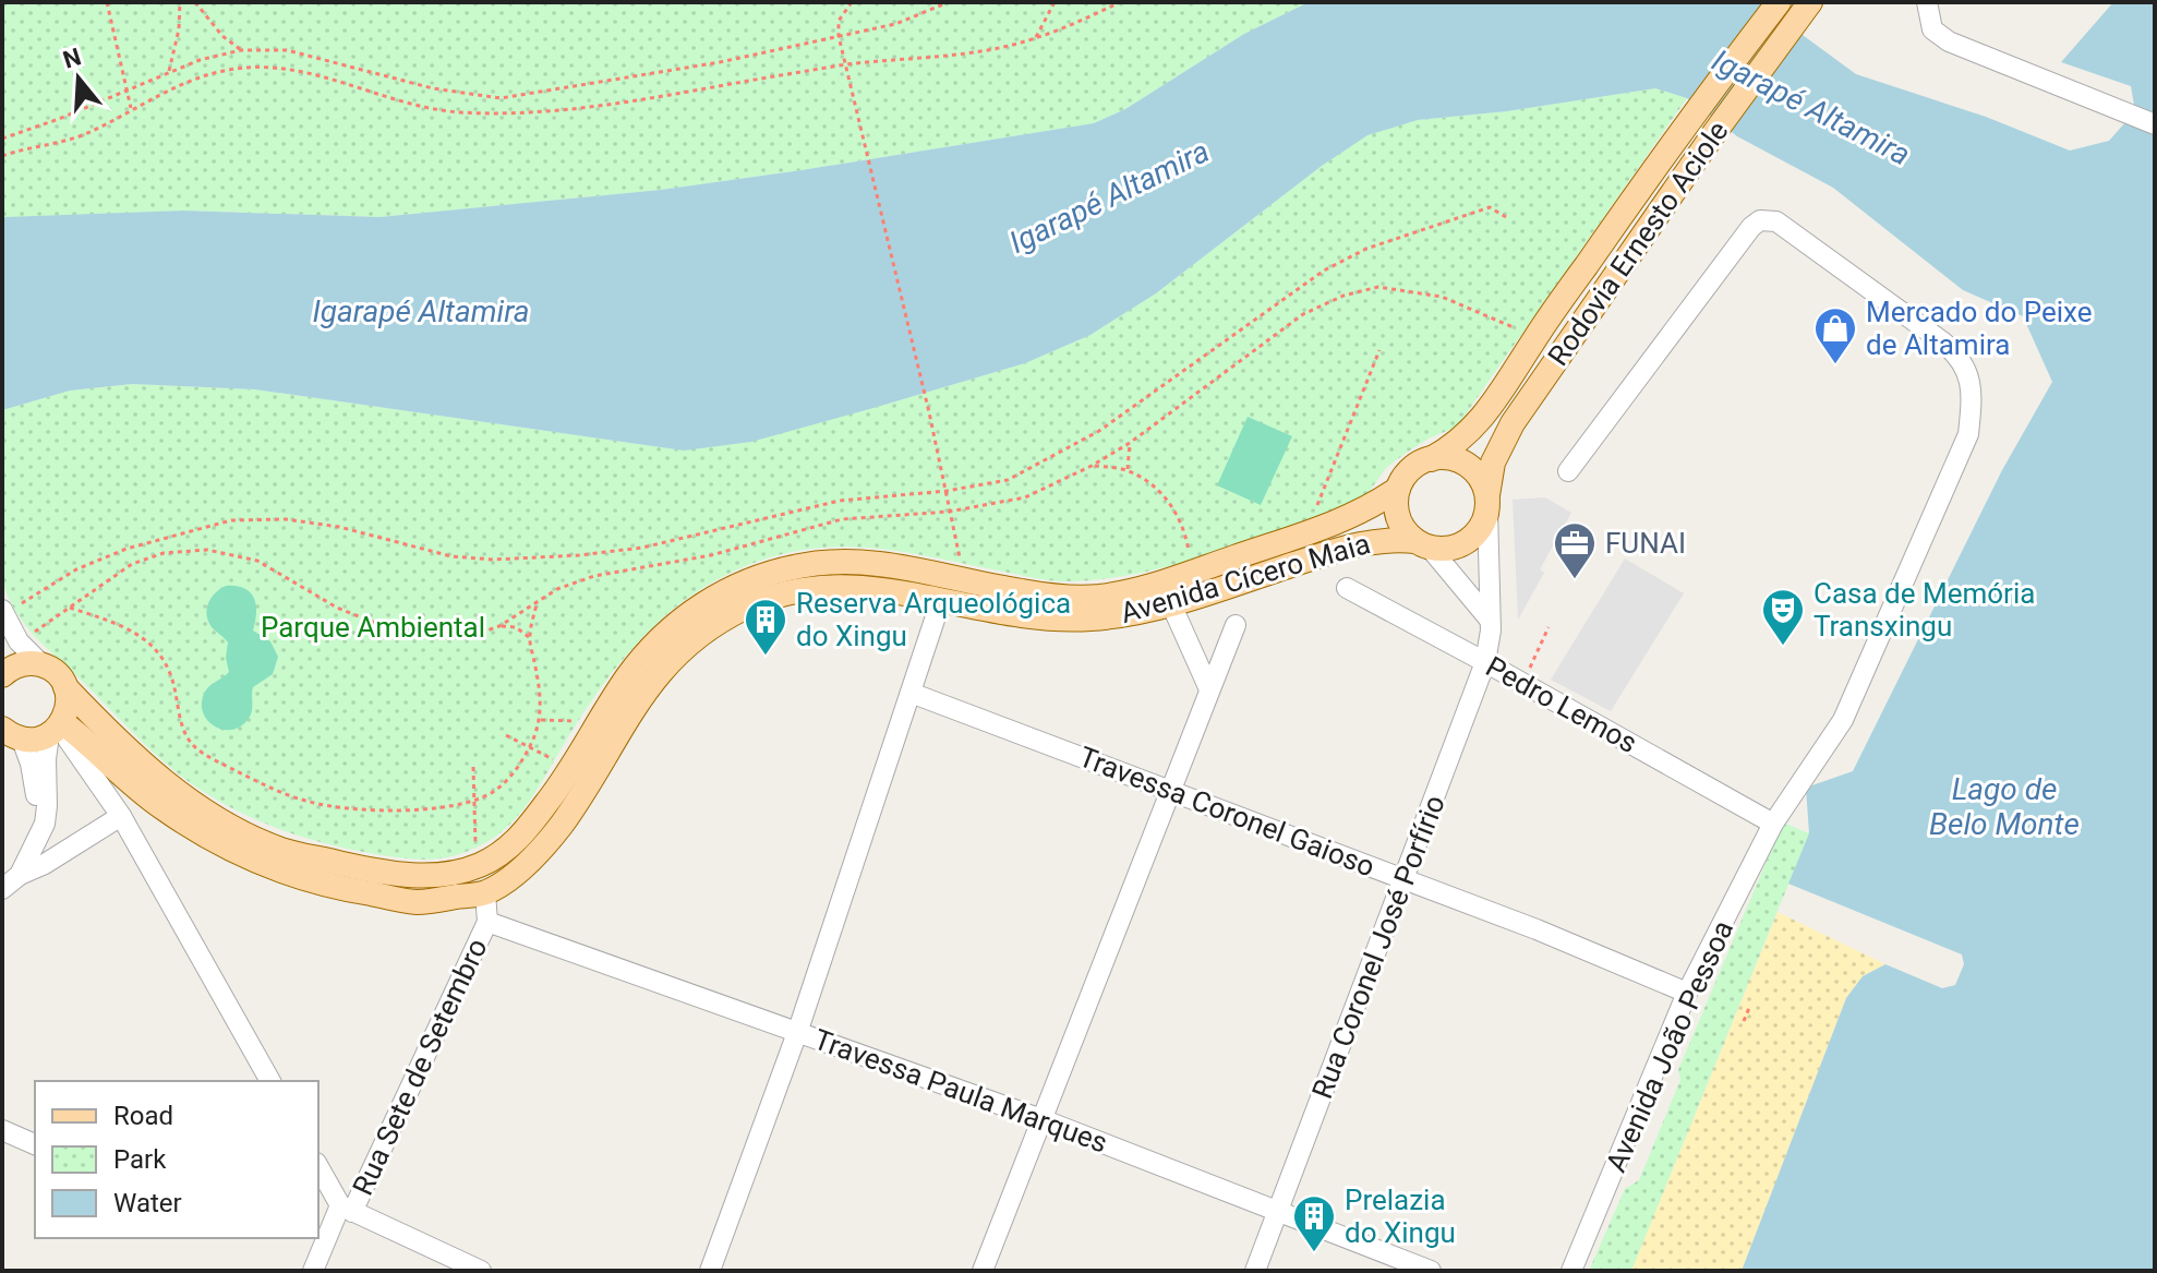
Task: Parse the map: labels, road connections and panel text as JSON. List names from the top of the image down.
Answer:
{
  "streets": {
    "main road": ["Rodovia Ernesto Aciole", "Avenida Cícero Maia"],
    "street": [
      "Pedro Lemos",
      "Travessa Coronel Gaioso",
      "Rua Coronel José Porfírio",
      "Avenida João Pessoa",
      "Rua Sete de Setembro",
      "Travessa Paula Marques"
    ]
  },
  "crossings": [
    ["Rodovia Ernesto Aciole", "Avenida Cícero Maia"],
    ["Rodovia Ernesto Aciole", "Rua Coronel José Porfírio"],
    ["Avenida Cícero Maia", "Rua Coronel José Porfírio"],
    ["Pedro Lemos", "Rua Coronel José Porfírio"],
    ["Pedro Lemos", "Avenida João Pessoa"],
    ["Travessa Coronel Gaioso", "Rua Coronel José Porfírio"],
    ["Travessa Coronel Gaioso", "Avenida João Pessoa"],
    ["Rua Coronel José Porfírio", "Travessa Paula Marques"],
    ["Rua Sete de Setembro", "Travessa Paula Marques"]
  ],
  "water": ["Igarapé Altamira", "Lago de Belo Monte"],
  "parks": ["Parque Ambiental"],
  "places": {
    "shop": ["Mercado do Peixe de Altamira"],
    "office": ["FUNAI"],
    "theatre": ["Casa de Memória Transxingu"],
    "building": ["Reserva Arqueológica do Xingu", "Prelazia do Xingu"]
  },
  "legend": ["Road", "Park", "Water"],
  "north": "top"
}
